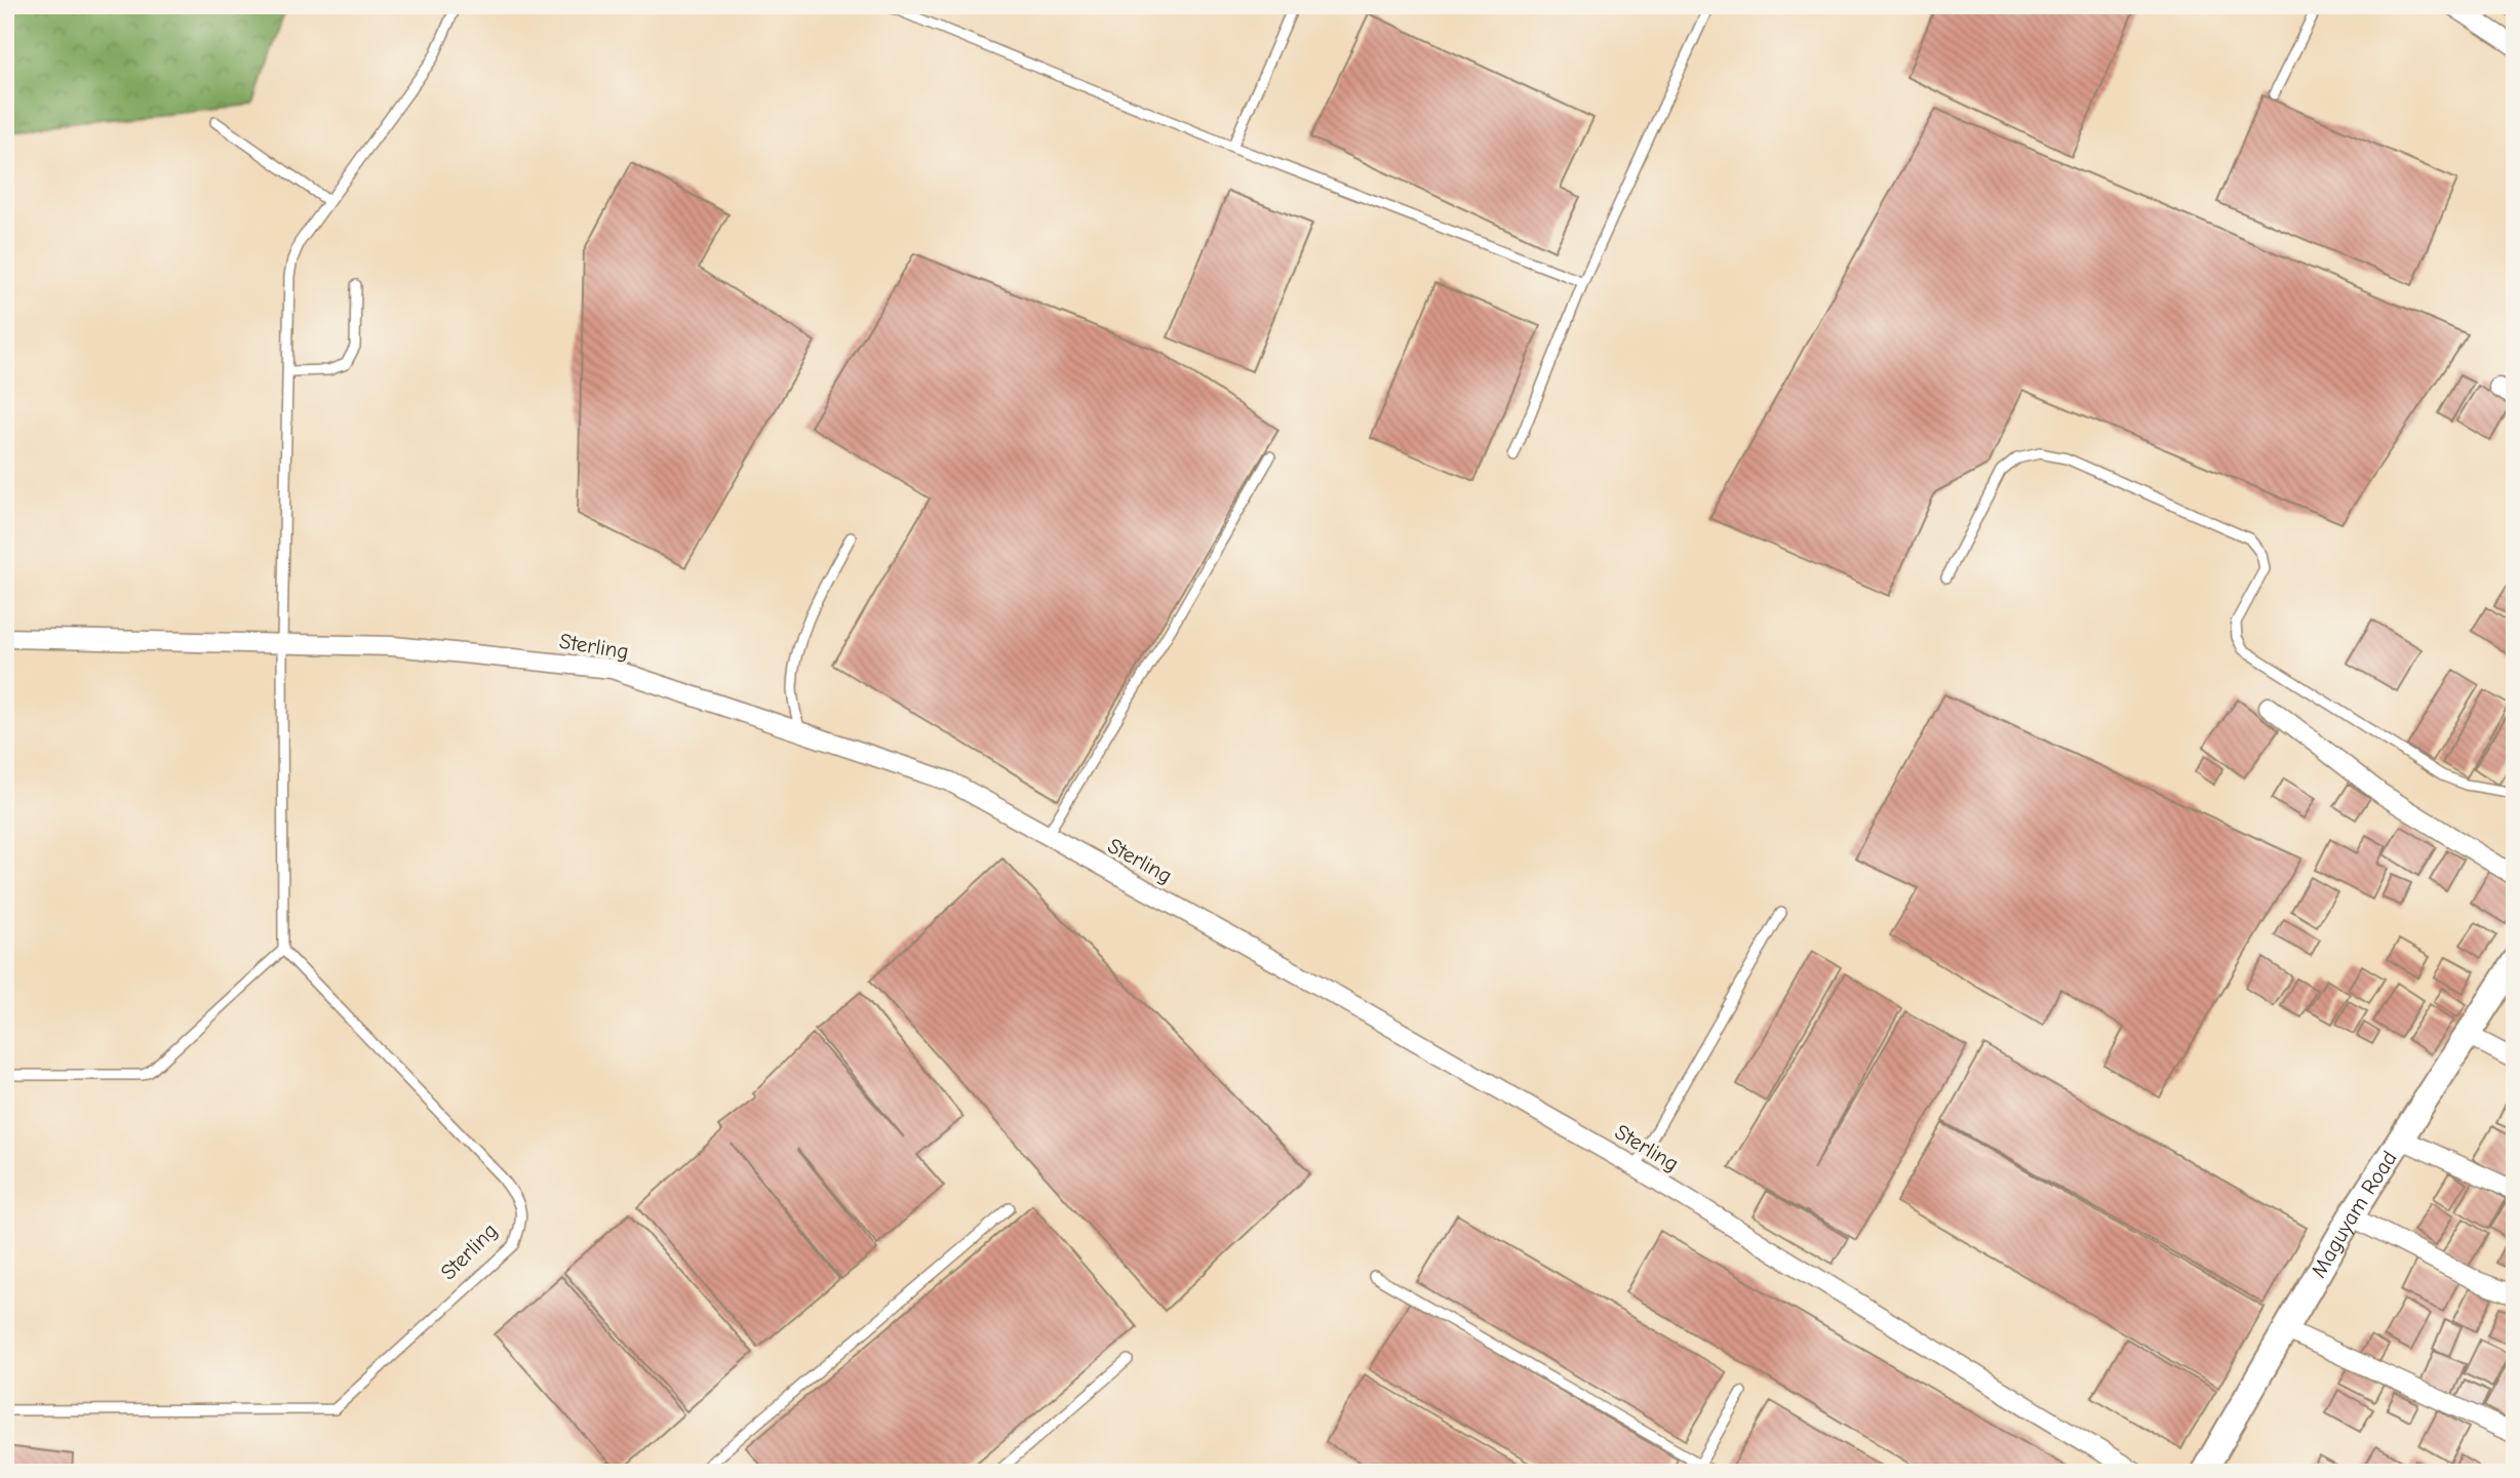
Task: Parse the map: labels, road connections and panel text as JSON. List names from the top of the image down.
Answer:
{
  "streets": {
    "main road": ["Maguyam Road"],
    "street": ["Sterling"]
  }
}
